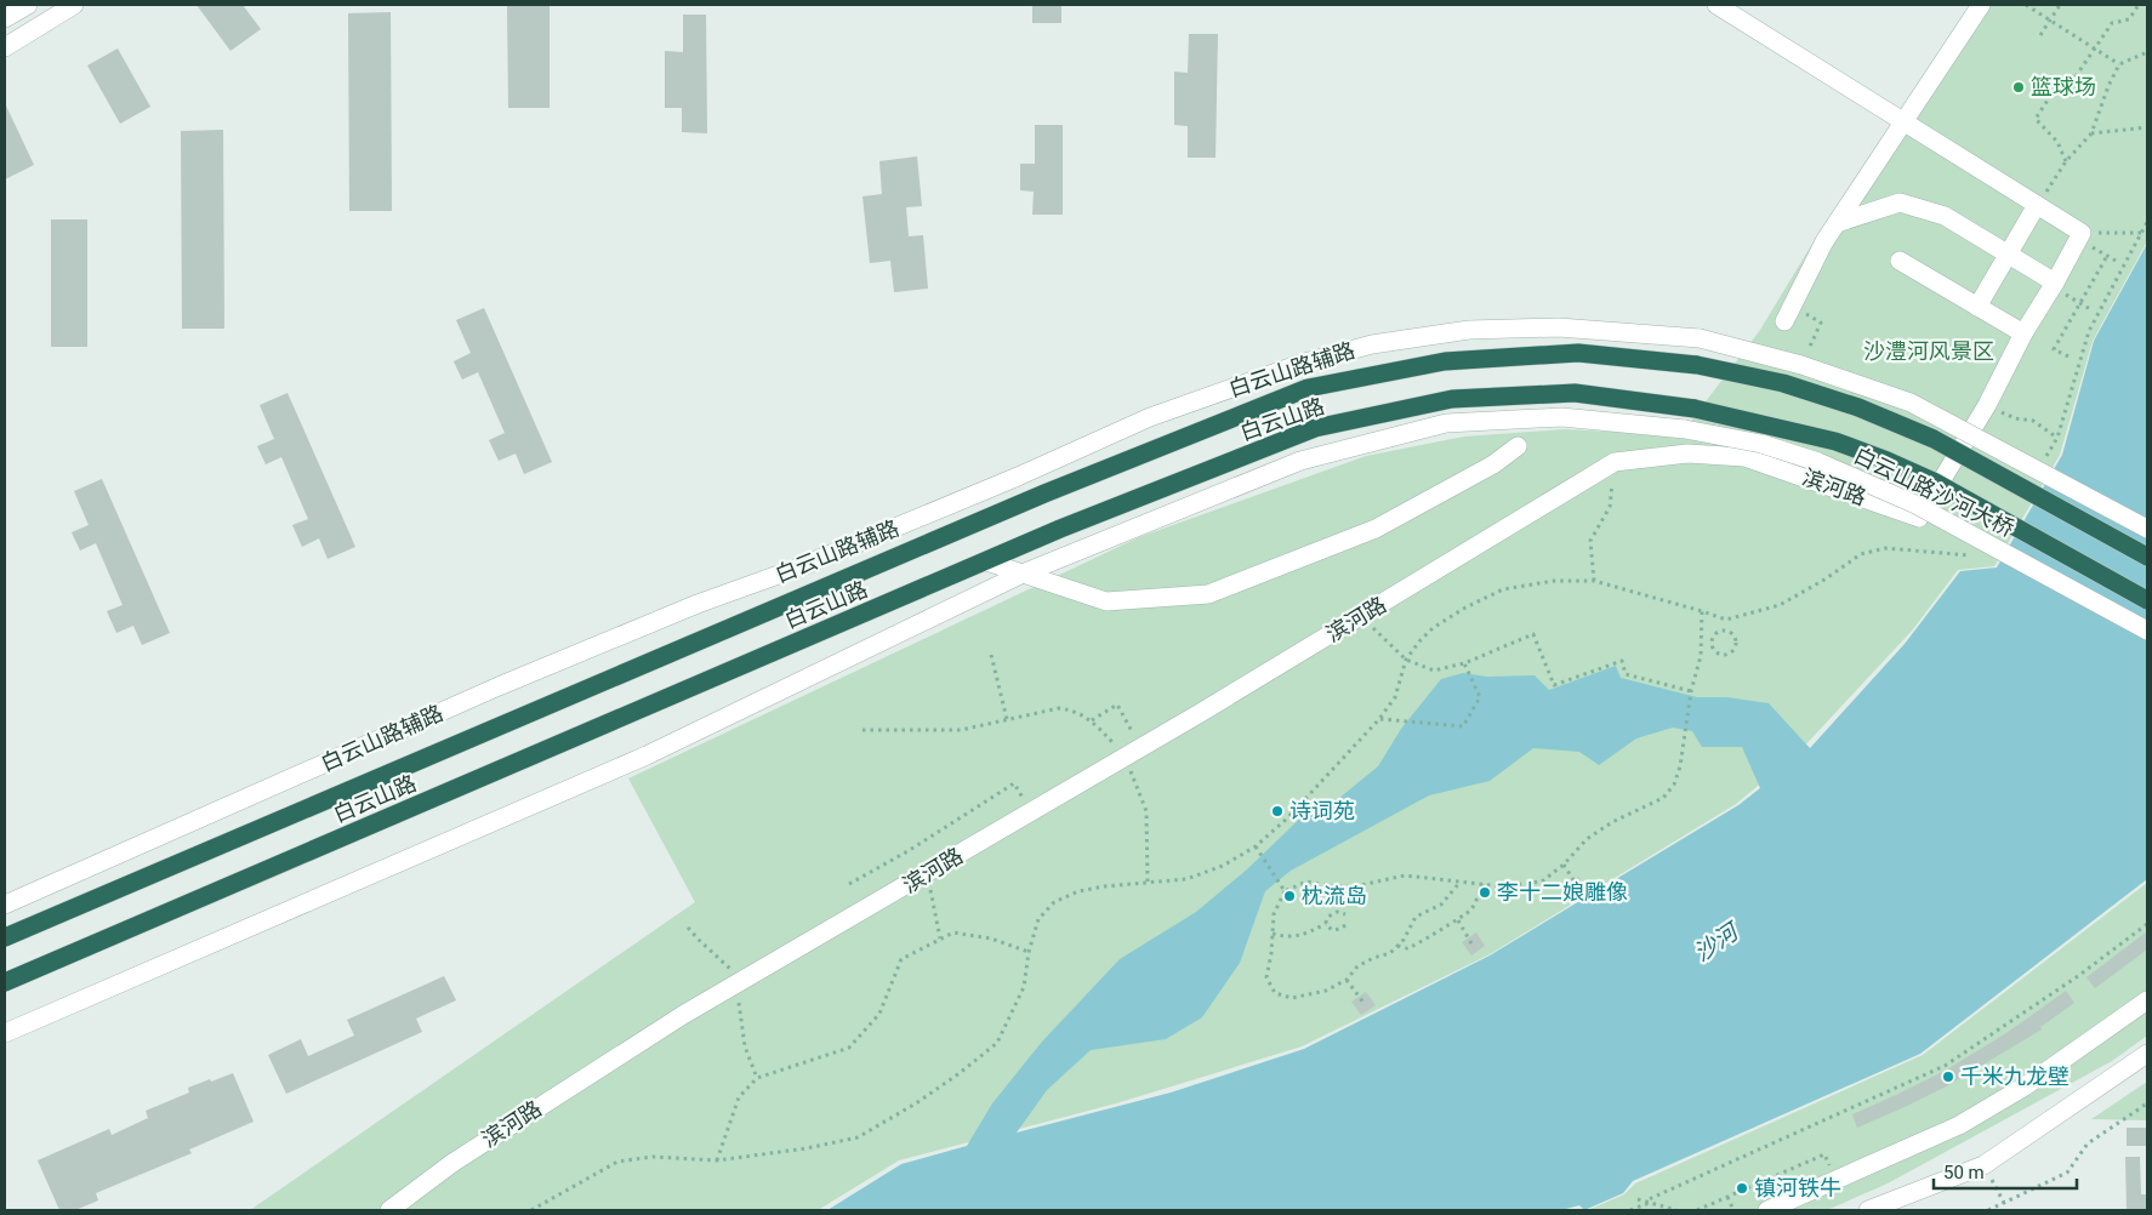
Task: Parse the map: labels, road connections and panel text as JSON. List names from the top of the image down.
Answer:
{
  "streets": {
    "highway": ["白云山路", "白云山路沙河大桥"],
    "street": ["白云山路辅路", "滨河路"]
  },
  "crossings": [
    ["白云山路", "白云山路沙河大桥"]
  ],
  "water": ["沙河"],
  "parks": ["沙澧河风景区"],
  "places": [
    "篮球场",
    "诗词苑",
    "李十二娘雕像",
    "枕流岛",
    "千米九龙壁",
    "镇河铁牛"
  ],
  "scale_bar": "50 m"
}
